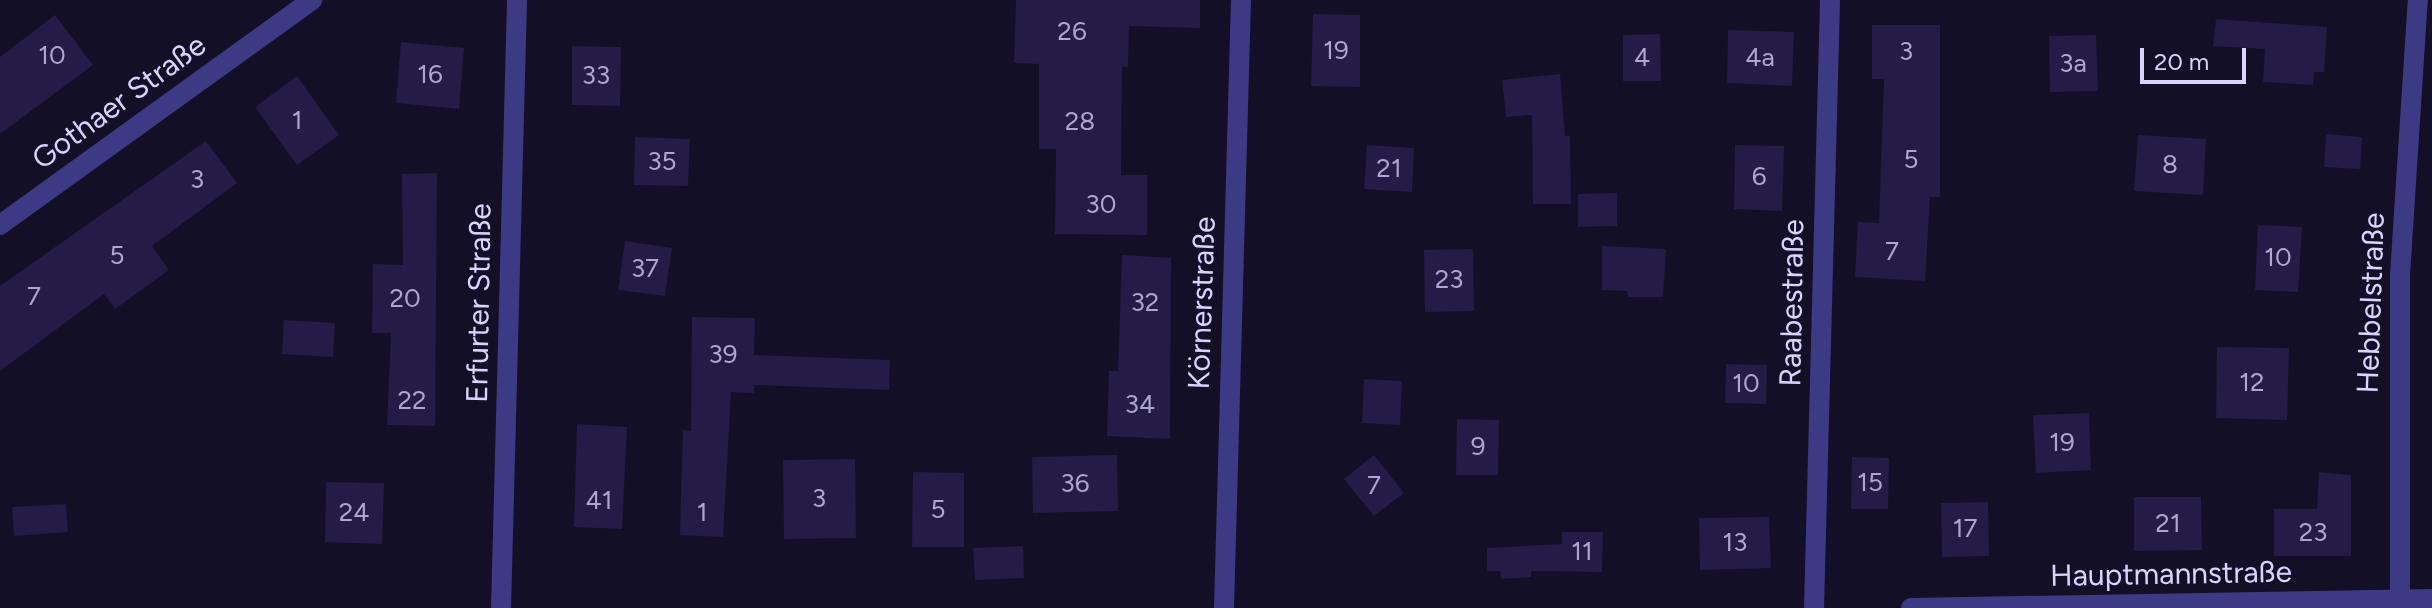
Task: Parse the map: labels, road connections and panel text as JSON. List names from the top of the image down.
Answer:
{
  "streets": {
    "street": [
      "Gothaer Straße",
      "Erfurter Straße",
      "Körnerstraße",
      "Raabestraße",
      "Hebbelstraße",
      "Hauptmannstraße"
    ]
  },
  "crossings": [
    ["Hebbelstraße", "Hauptmannstraße"]
  ],
  "house_numbers": [
    "26",
    "19",
    "3",
    "10",
    "4",
    "4a",
    "3a",
    "16",
    "33",
    "1",
    "28",
    "5",
    "35",
    "8",
    "21",
    "6",
    "3",
    "30",
    "7",
    "5",
    "10",
    "37",
    "23",
    "7",
    "20",
    "32",
    "39",
    "12",
    "10",
    "22",
    "34",
    "19",
    "9",
    "15",
    "36",
    "7",
    "3",
    "41",
    "5",
    "24",
    "1",
    "21",
    "17",
    "23",
    "13",
    "11"
  ],
  "scale_bar": "20 m"
}
